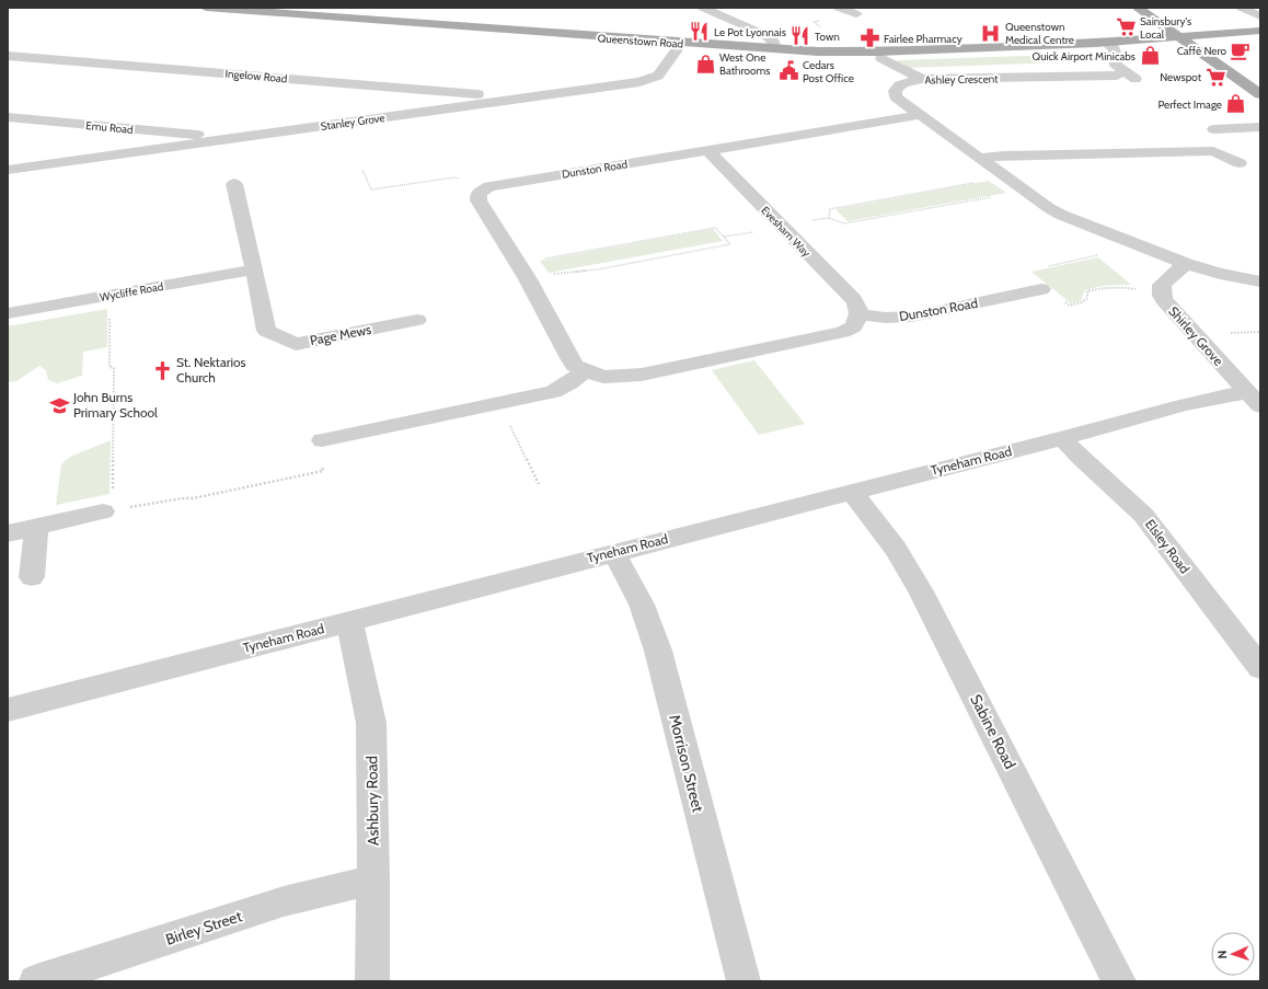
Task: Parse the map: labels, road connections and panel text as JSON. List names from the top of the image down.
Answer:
{
  "streets": {
    "main road": ["Queenstown Road"],
    "street": [
      "Ingelow Road",
      "Ashley Crescent",
      "Stanley Grove",
      "Emu Road",
      "Dunston Road",
      "Evesham Way",
      "Wycliffe Road",
      "Page Mews",
      "Shirley Grove",
      "Tyneham Road",
      "Elsley Road",
      "Sabine Road",
      "Morrison Street",
      "Ashbury Road",
      "Birley Street"
    ]
  },
  "crossings": [
    ["Queenstown Road", "Stanley Grove"],
    ["Ingelow Road", "Stanley Grove"],
    ["Ashley Crescent", "Dunston Road"],
    ["Ashley Crescent", "Shirley Grove"],
    ["Stanley Grove", "Emu Road"],
    ["Dunston Road", "Evesham Way"],
    ["Wycliffe Road", "Page Mews"],
    ["Shirley Grove", "Tyneham Road"],
    ["Tyneham Road", "Elsley Road"],
    ["Tyneham Road", "Sabine Road"],
    ["Tyneham Road", "Morrison Street"],
    ["Tyneham Road", "Ashbury Road"],
    ["Ashbury Road", "Birley Street"]
  ],
  "places": {
    "supermarket": ["Sainsbury's Local", "Newspot"],
    "restaurant": ["Le Pot Lyonnais", "Town"],
    "hospital": ["Queenstown Medical Centre"],
    "pharmacy": ["Fairlee Pharmacy"],
    "cafe": ["Caffè Nero"],
    "shop": ["Quick Airport Minicabs", "West One Bathrooms", "Perfect Image"],
    "public building": ["Cedars Post Office"],
    "church": ["St. Nektarios Church"],
    "school or university": ["John Burns Primary School"]
  },
  "north": "left"
}
